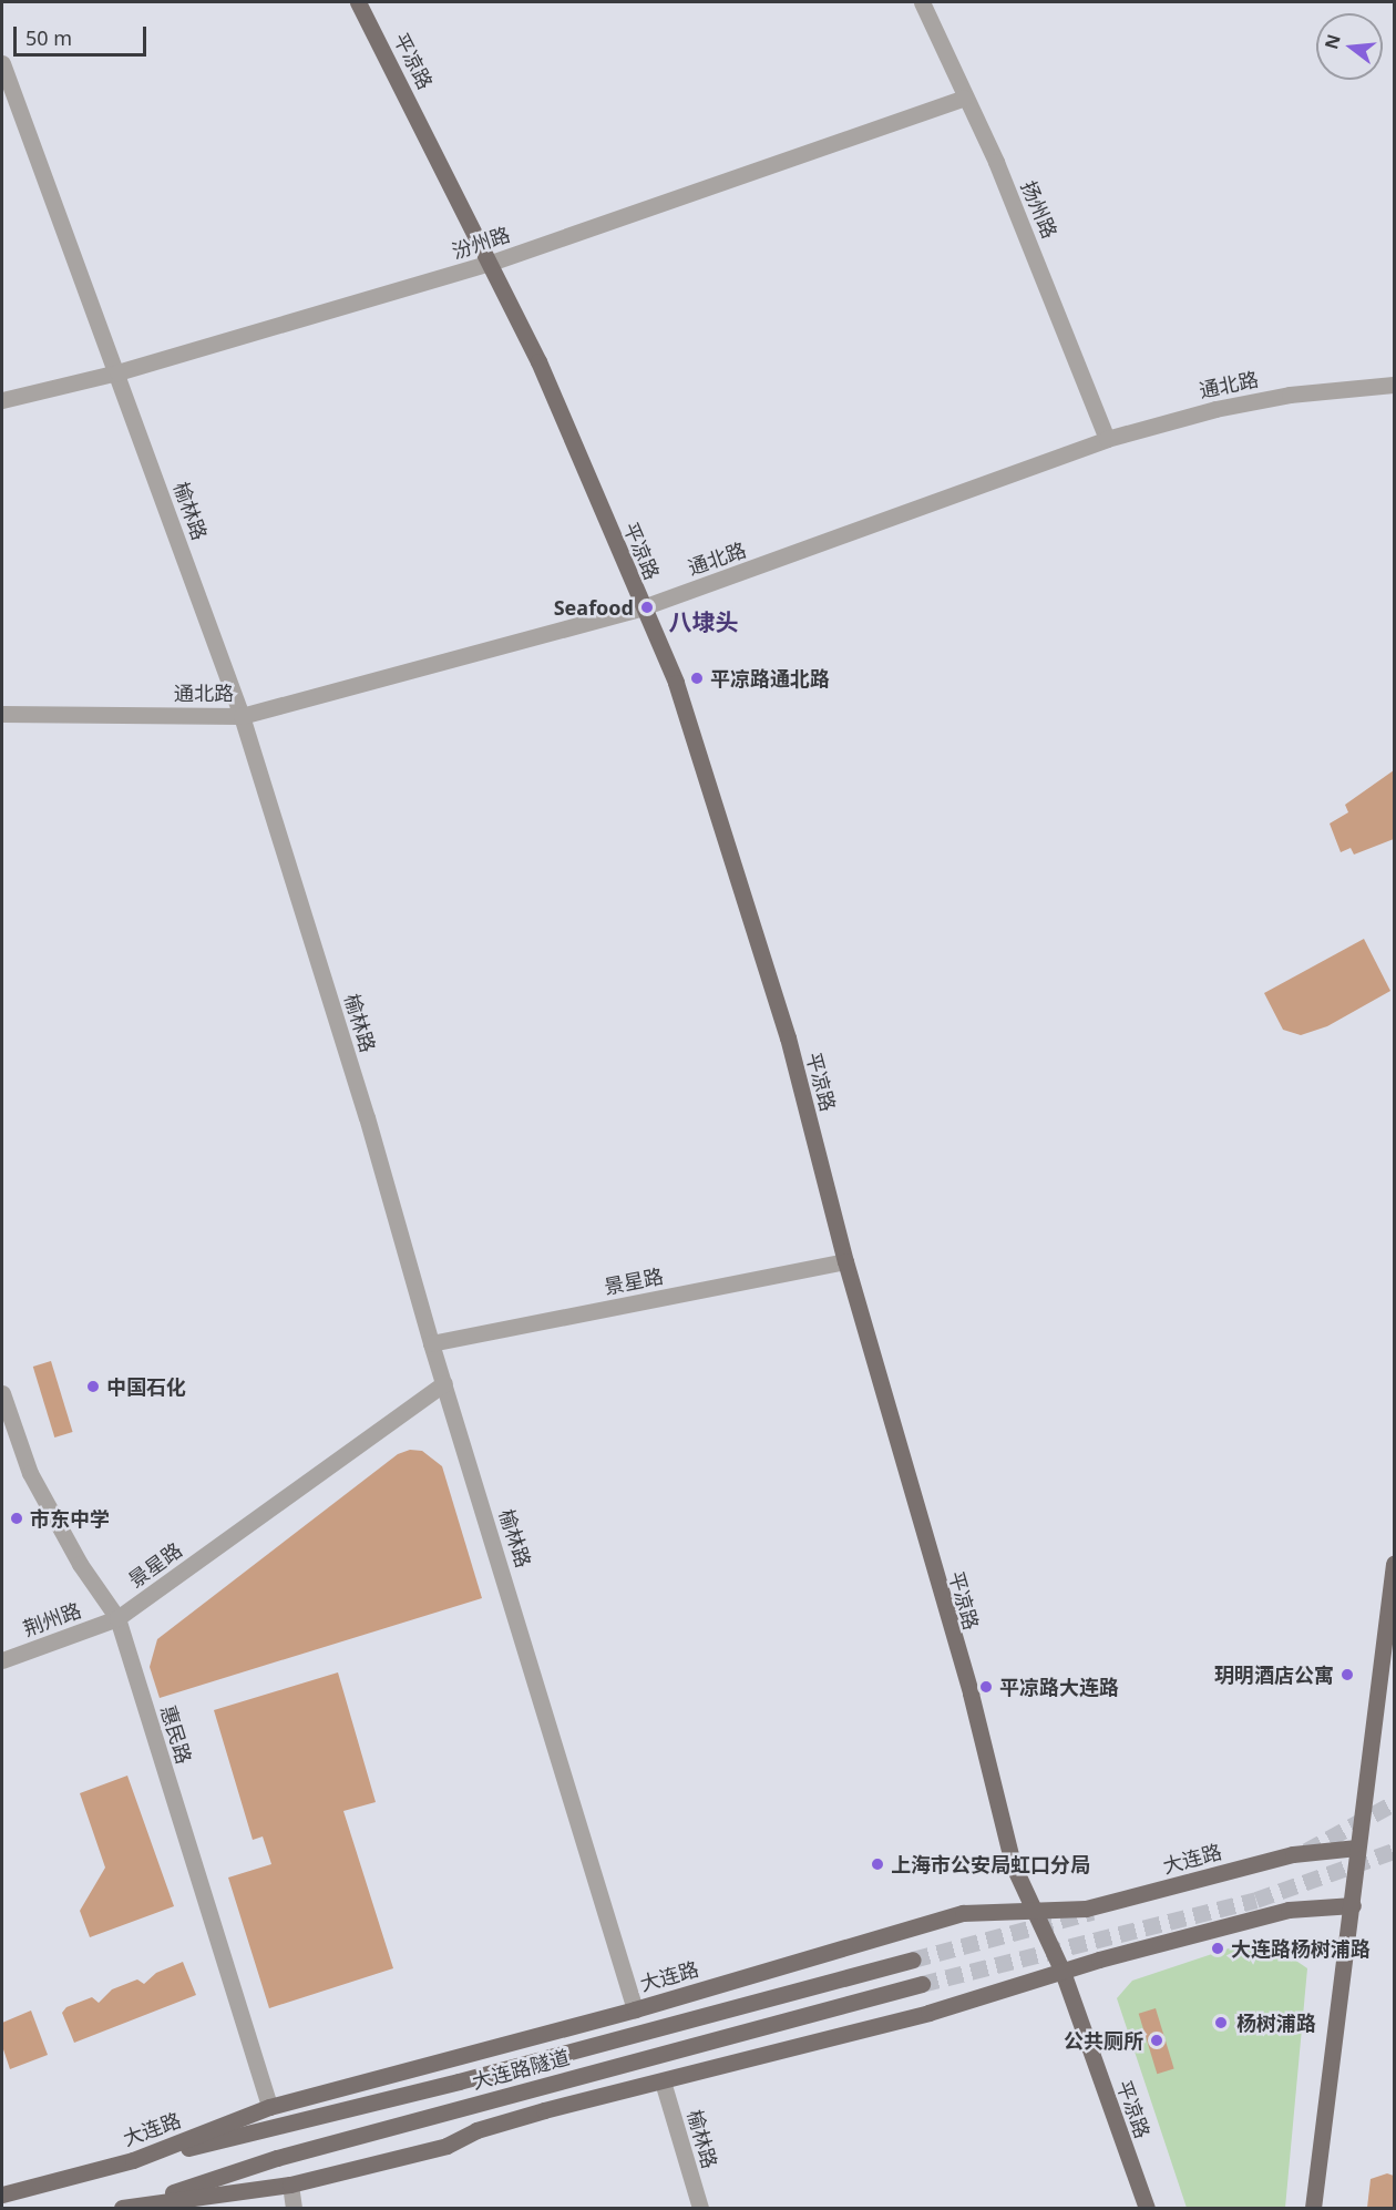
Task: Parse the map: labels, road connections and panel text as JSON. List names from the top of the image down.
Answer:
{
  "streets": {
    "main road": ["平凉路", "大连路", "大连路隧道"],
    "street": [
      "扬州路",
      "汾州路",
      "通北路",
      "榆林路",
      "景星路",
      "荆州路",
      "惠民路"
    ]
  },
  "crossings": [
    ["平凉路", "汾州路"],
    ["平凉路", "通北路"],
    ["平凉路", "景星路"],
    ["平凉路", "大连路"],
    ["扬州路", "汾州路"],
    ["扬州路", "通北路"],
    ["汾州路", "榆林路"],
    ["通北路", "榆林路"],
    ["榆林路", "景星路"],
    ["榆林路", "大连路"],
    ["景星路", "荆州路"],
    ["景星路", "惠民路"],
    ["荆州路", "惠民路"],
    ["惠民路", "大连路"],
    ["大连路", "大连路隧道"]
  ],
  "districts": ["八埭头"],
  "places": [
    "Seafood",
    "平凉路通北路",
    "中国石化",
    "市东中学",
    "玥明酒店公寓",
    "平凉路大连路",
    "上海市公安局虹口分局",
    "大连路杨树浦路",
    "杨树浦路",
    "公共厕所"
  ],
  "scale_bar": "50 m",
  "north": "left"
}
